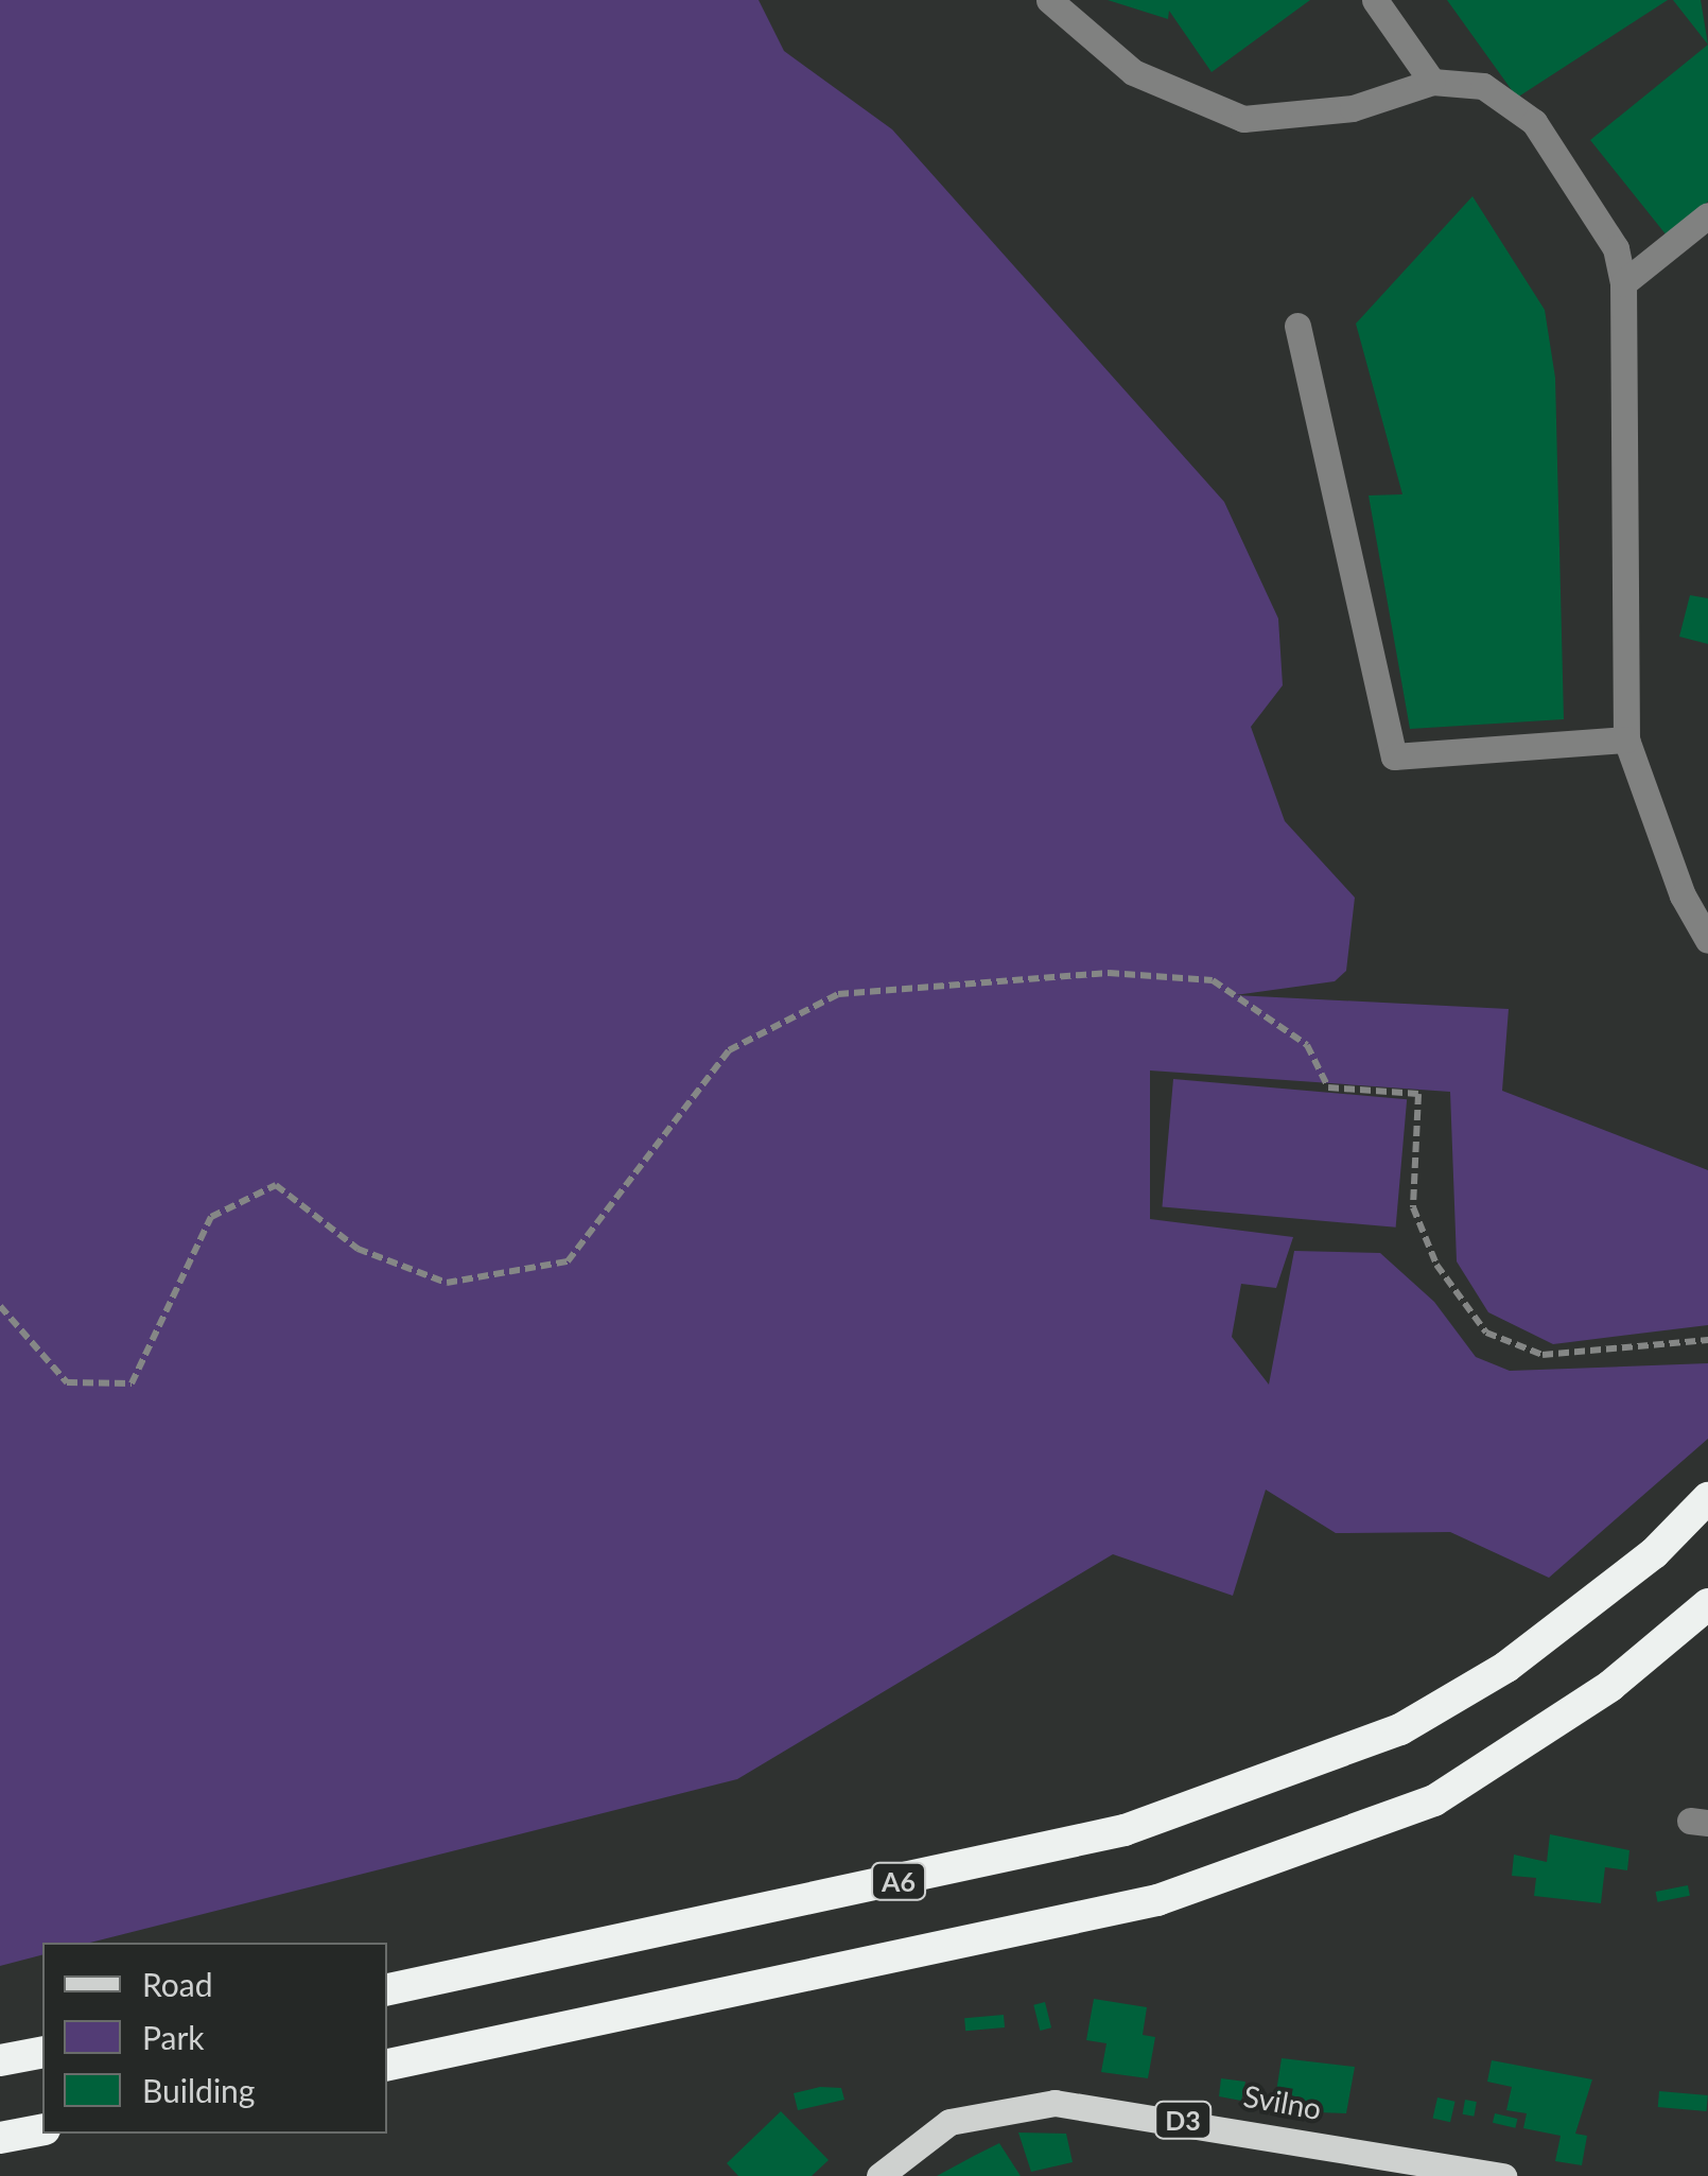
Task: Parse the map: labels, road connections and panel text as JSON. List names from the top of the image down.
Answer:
{
  "streets": {
    "highway": ["A6"],
    "main road": ["Svilno", "D3"]
  },
  "legend": ["Road", "Park", "Building"]
}
